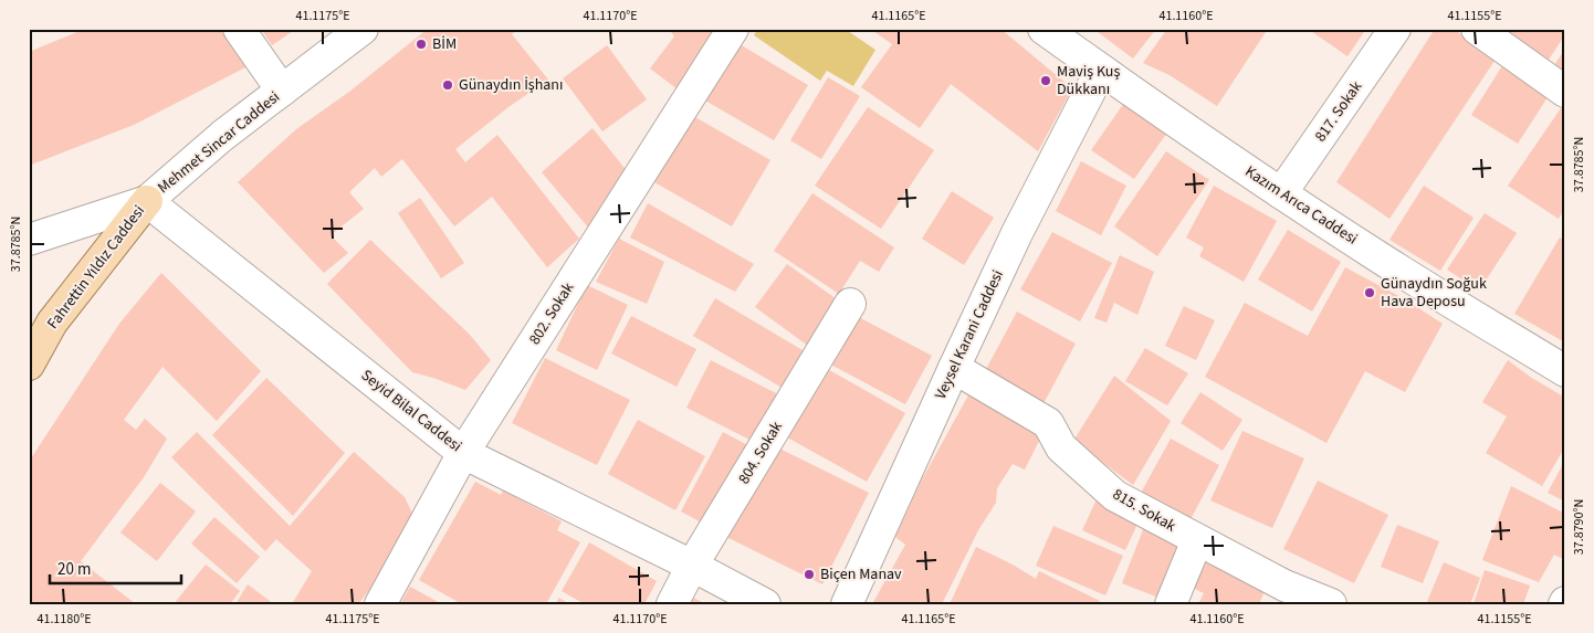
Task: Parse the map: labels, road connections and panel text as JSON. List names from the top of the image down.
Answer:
{
  "streets": {
    "main road": ["Fahrettin Yıldız Caddesi"],
    "street": [
      "817. Sokak",
      "Mehmet Sincar Caddesi",
      "Kazım Arıca Caddesi",
      "802. Sokak",
      "Veysel Karani Caddesi",
      "Seyid Bilal Caddesi",
      "804. Sokak",
      "815. Sokak"
    ]
  },
  "crossings": [
    ["817. Sokak", "Kazım Arıca Caddesi"],
    ["Mehmet Sincar Caddesi", "Fahrettin Yıldız Caddesi"],
    ["Mehmet Sincar Caddesi", "Seyid Bilal Caddesi"],
    ["Kazım Arıca Caddesi", "Veysel Karani Caddesi"],
    ["Fahrettin Yıldız Caddesi", "Seyid Bilal Caddesi"],
    ["802. Sokak", "Seyid Bilal Caddesi"],
    ["Veysel Karani Caddesi", "815. Sokak"],
    ["Seyid Bilal Caddesi", "804. Sokak"]
  ],
  "places": [
    "BİM",
    "Maviş Kuş Dükkanı",
    "Günaydın İşhanı",
    "Günaydın Soğuk Hava Deposu",
    "Biçen Manav"
  ],
  "scale_bar": "20 m",
  "coordinates": [
    "41.1175°E",
    "41.1170°E",
    "41.1165°E",
    "41.1160°E",
    "41.1155°E",
    "37.8785°N",
    "37.8790°N",
    "41.1180°E"
  ]
}
